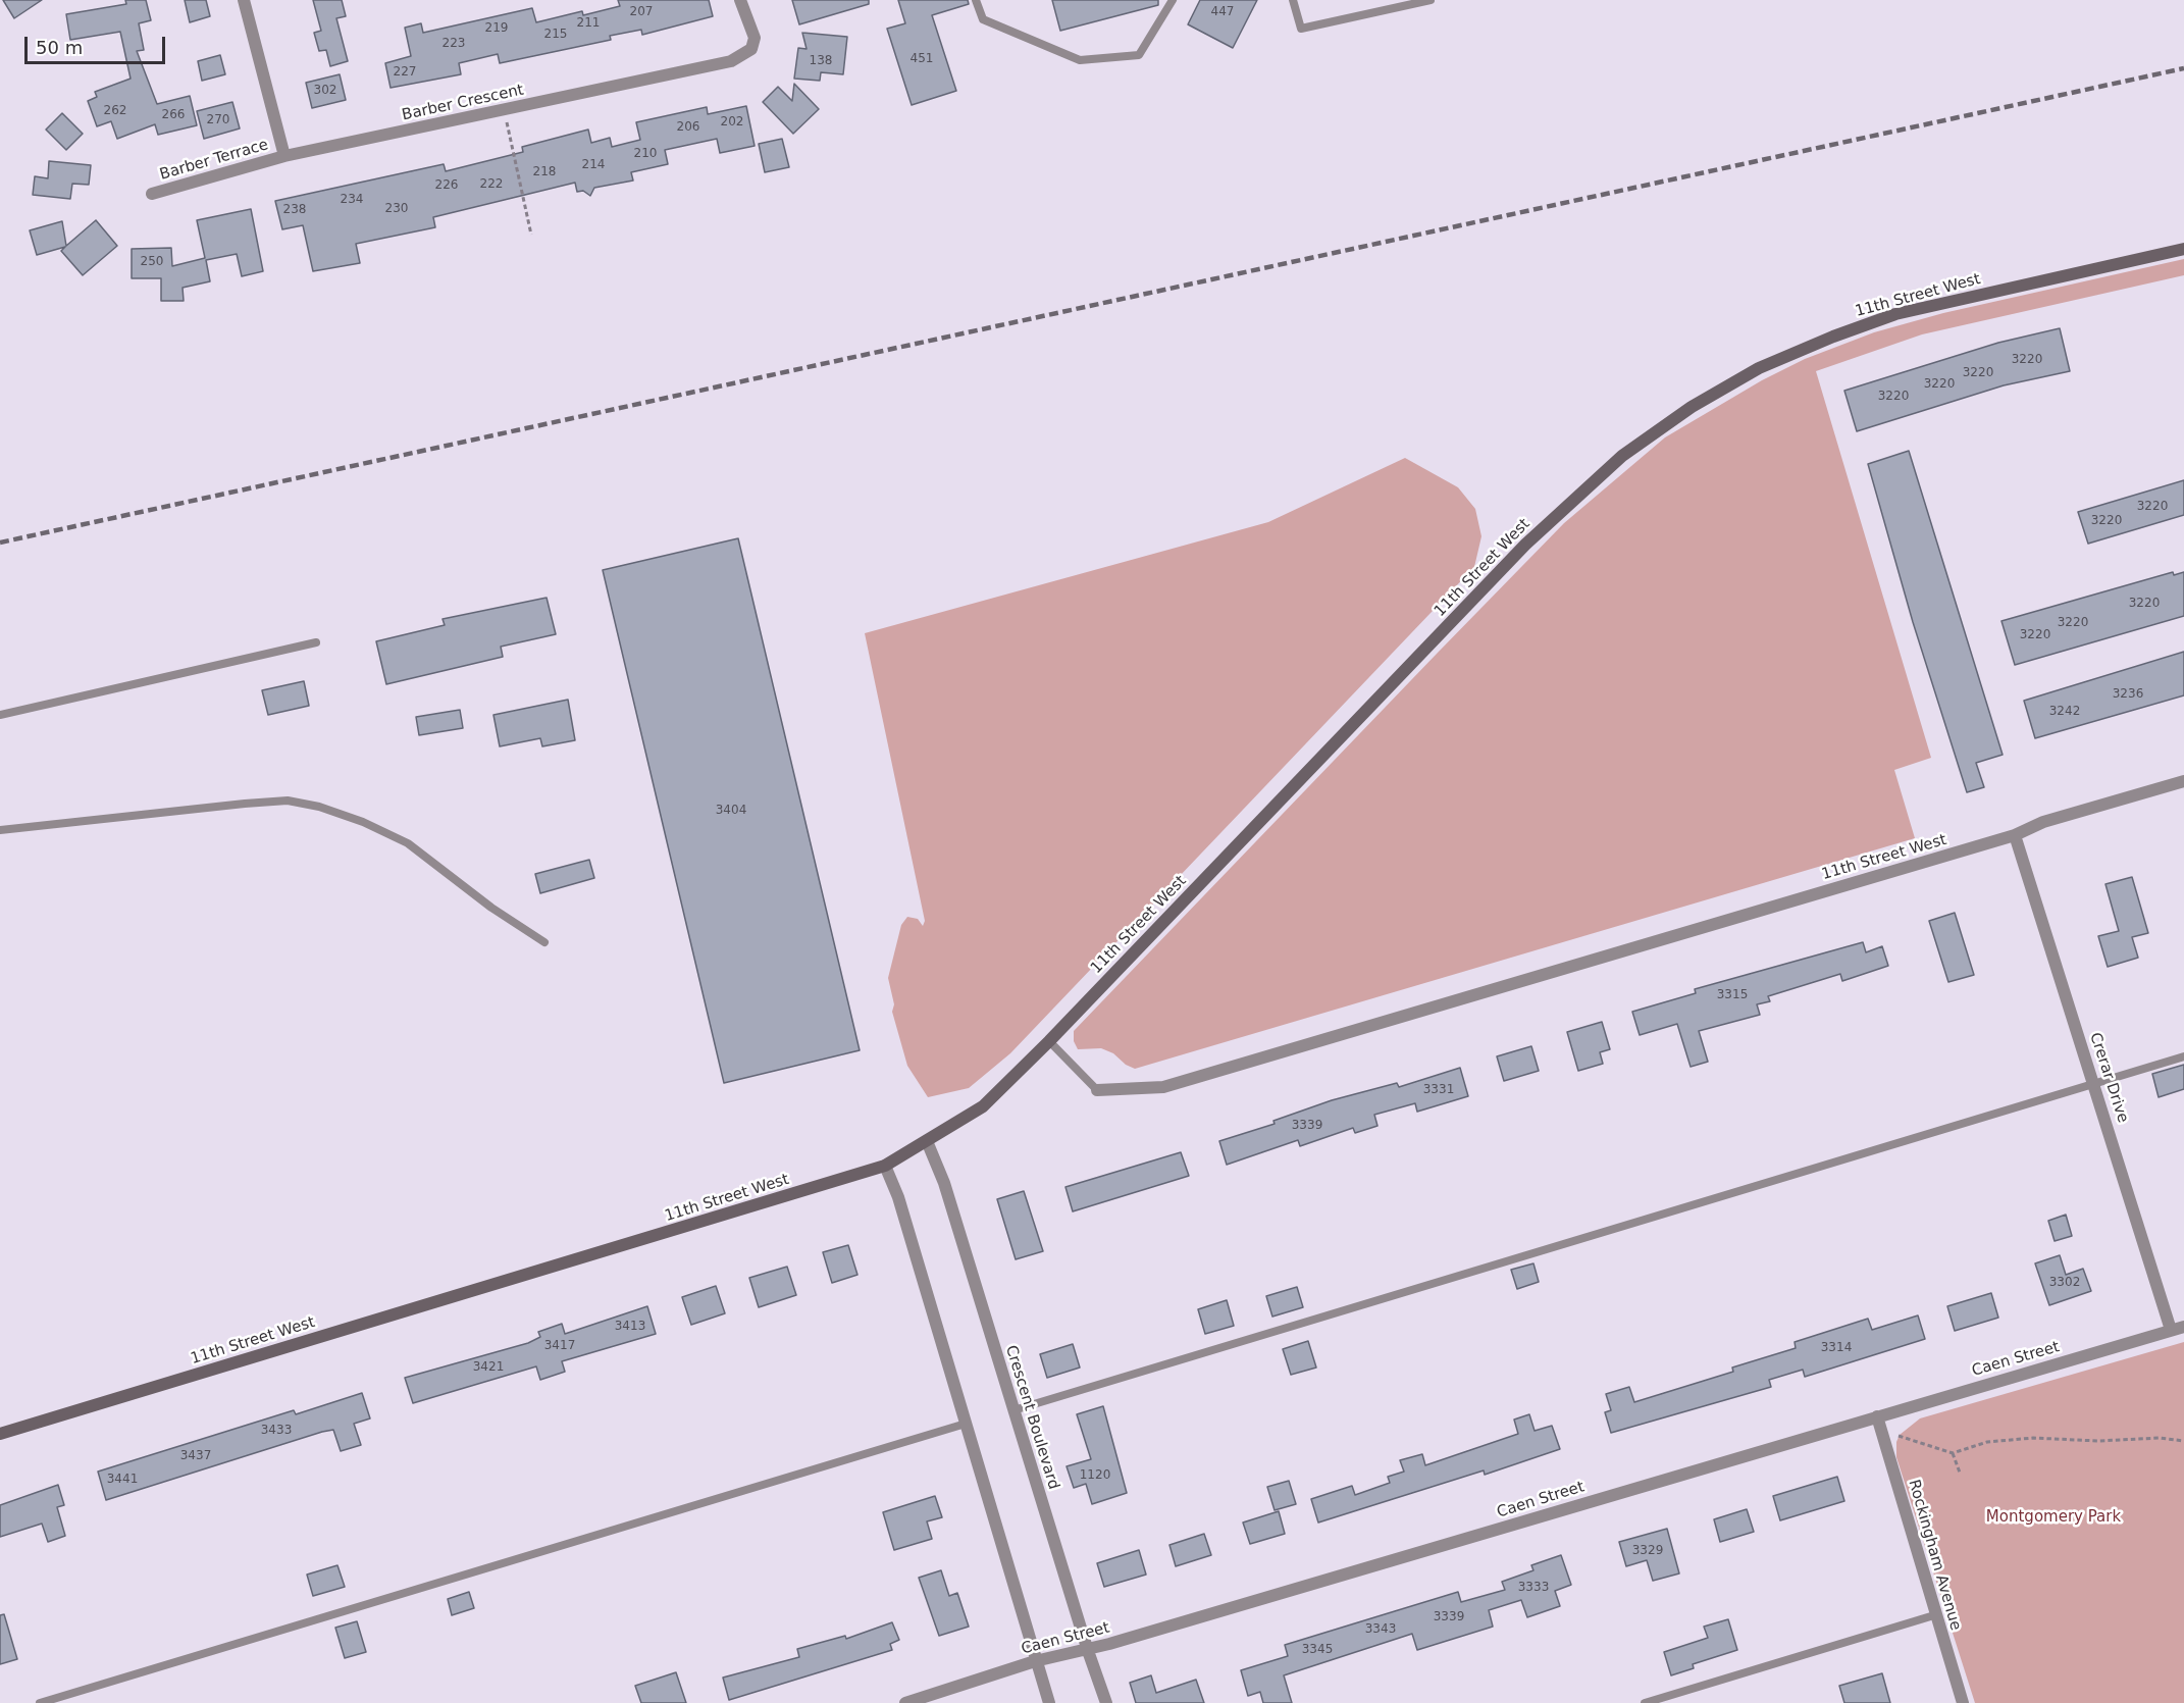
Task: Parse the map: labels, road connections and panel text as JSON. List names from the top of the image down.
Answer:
{
  "streets": {
    "main road": ["11th Street West"],
    "street": [
      "Barber Crescent",
      "Barber Terrace",
      "Crerar Drive",
      "Caen Street",
      "Crescent Boulevard",
      "Rockingham Avenue"
    ]
  },
  "crossings": [
    ["Barber Crescent", "Barber Terrace"],
    ["11th Street West", "Crerar Drive"],
    ["11th Street West", "Crescent Boulevard"],
    ["Crerar Drive", "Caen Street"],
    ["Caen Street", "Crescent Boulevard"],
    ["Caen Street", "Rockingham Avenue"]
  ],
  "parks": ["Montgomery Park"],
  "house_numbers": [
    "207",
    "447",
    "211",
    "219",
    "215",
    "223",
    "451",
    "138",
    "227",
    "302",
    "262",
    "266",
    "270",
    "202",
    "206",
    "210",
    "214",
    "218",
    "222",
    "226",
    "234",
    "230",
    "238",
    "250",
    "3220",
    "3220",
    "3220",
    "3220",
    "3220",
    "3220",
    "3220",
    "3220",
    "3220",
    "3236",
    "3242",
    "3404",
    "3315",
    "3331",
    "3339",
    "3302",
    "3413",
    "3417",
    "3314",
    "3421",
    "3433",
    "3437",
    "1120",
    "3441",
    "3329",
    "3333",
    "3339",
    "3343",
    "3345"
  ],
  "scale_bar": "50 m"
}
